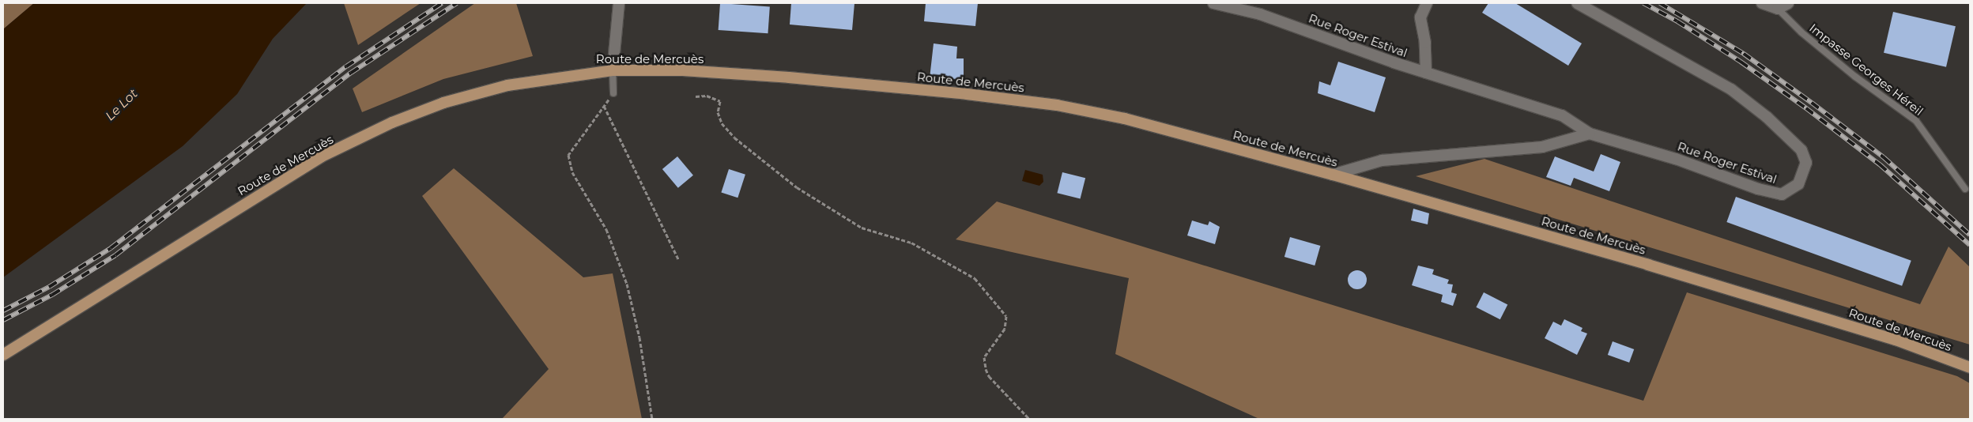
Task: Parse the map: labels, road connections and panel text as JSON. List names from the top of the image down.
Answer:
{
  "streets": {
    "main road": ["Route de Mercuès"],
    "street": ["Rue Roger Estival"],
    "lane": ["Impasse Georges Héreil"]
  },
  "water": ["Le Lot"]
}
